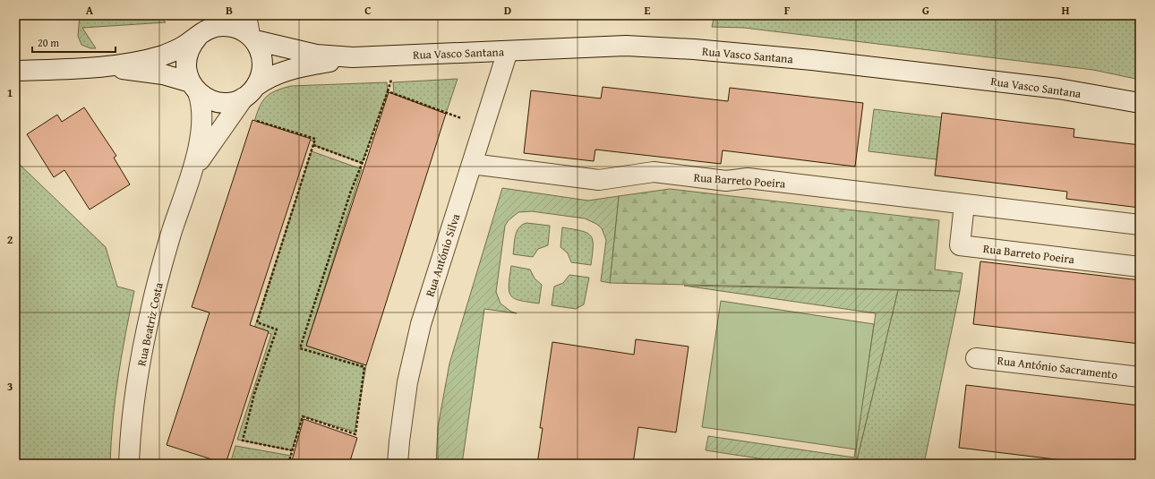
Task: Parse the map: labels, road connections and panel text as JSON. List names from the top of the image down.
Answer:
{
  "streets": {
    "street": [
      "Rua Vasco Santana",
      "Rua Barreto Poeira",
      "Rua António Silva",
      "Rua Beatriz Costa",
      "Rua António Sacramento"
    ]
  },
  "crossings": [
    ["Rua Vasco Santana", "Rua António Silva"],
    ["Rua Vasco Santana", "Rua Beatriz Costa"],
    ["Rua Barreto Poeira", "Rua António Silva"]
  ],
  "scale_bar": "20 m",
  "grid": {
    "columns": [
      "A",
      "B",
      "C",
      "D",
      "E",
      "F",
      "G",
      "H"
    ],
    "rows": ["1", "2", "3"]
  }
}
